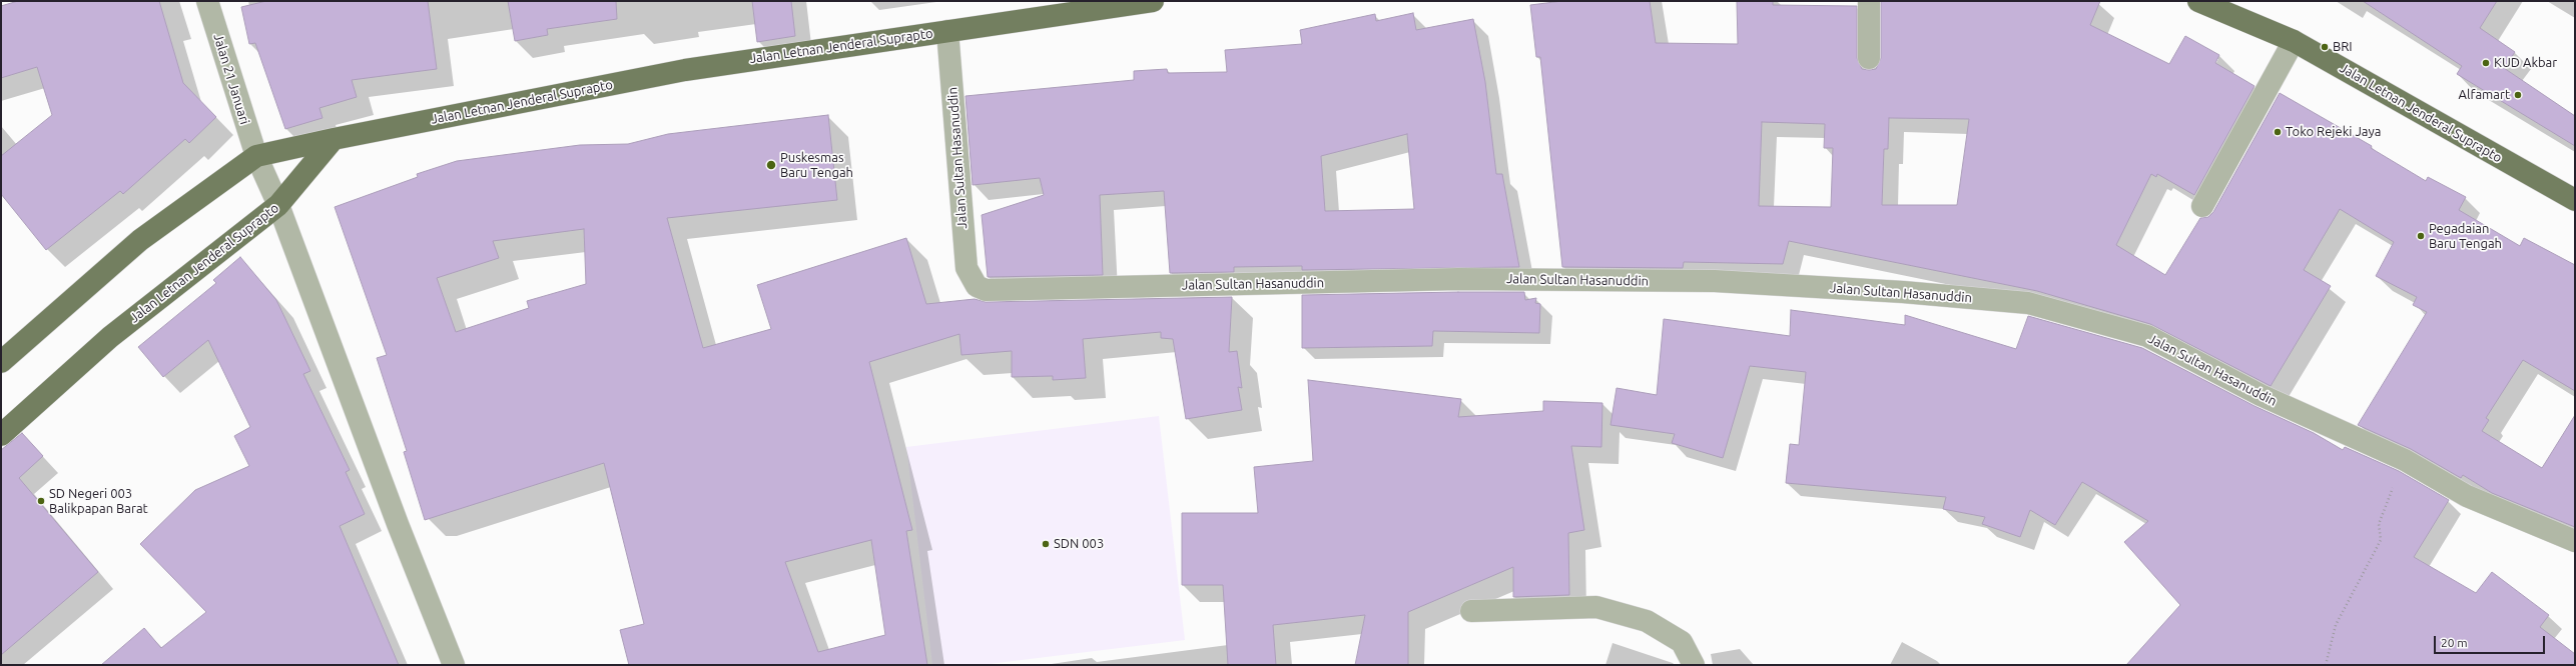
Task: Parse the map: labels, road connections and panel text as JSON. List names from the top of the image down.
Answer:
{
  "streets": {
    "main road": ["Jalan Letnan Jenderal Suprapto"],
    "street": ["Jalan 21 Januari", "Jalan Sultan Hasanuddin"]
  },
  "crossings": [
    ["Jalan Letnan Jenderal Suprapto", "Jalan 21 Januari"],
    ["Jalan Letnan Jenderal Suprapto", "Jalan Sultan Hasanuddin"]
  ],
  "places": [
    "BRI",
    "KUD Akbar",
    "Alfamart",
    "Toko Rejeki Jaya",
    "Puskesmas Baru Tengah",
    "Pegadaian Baru Tengah",
    "SD Negeri 003 Balikpapan Barat",
    "SDN 003"
  ],
  "scale_bar": "20 m"
}
